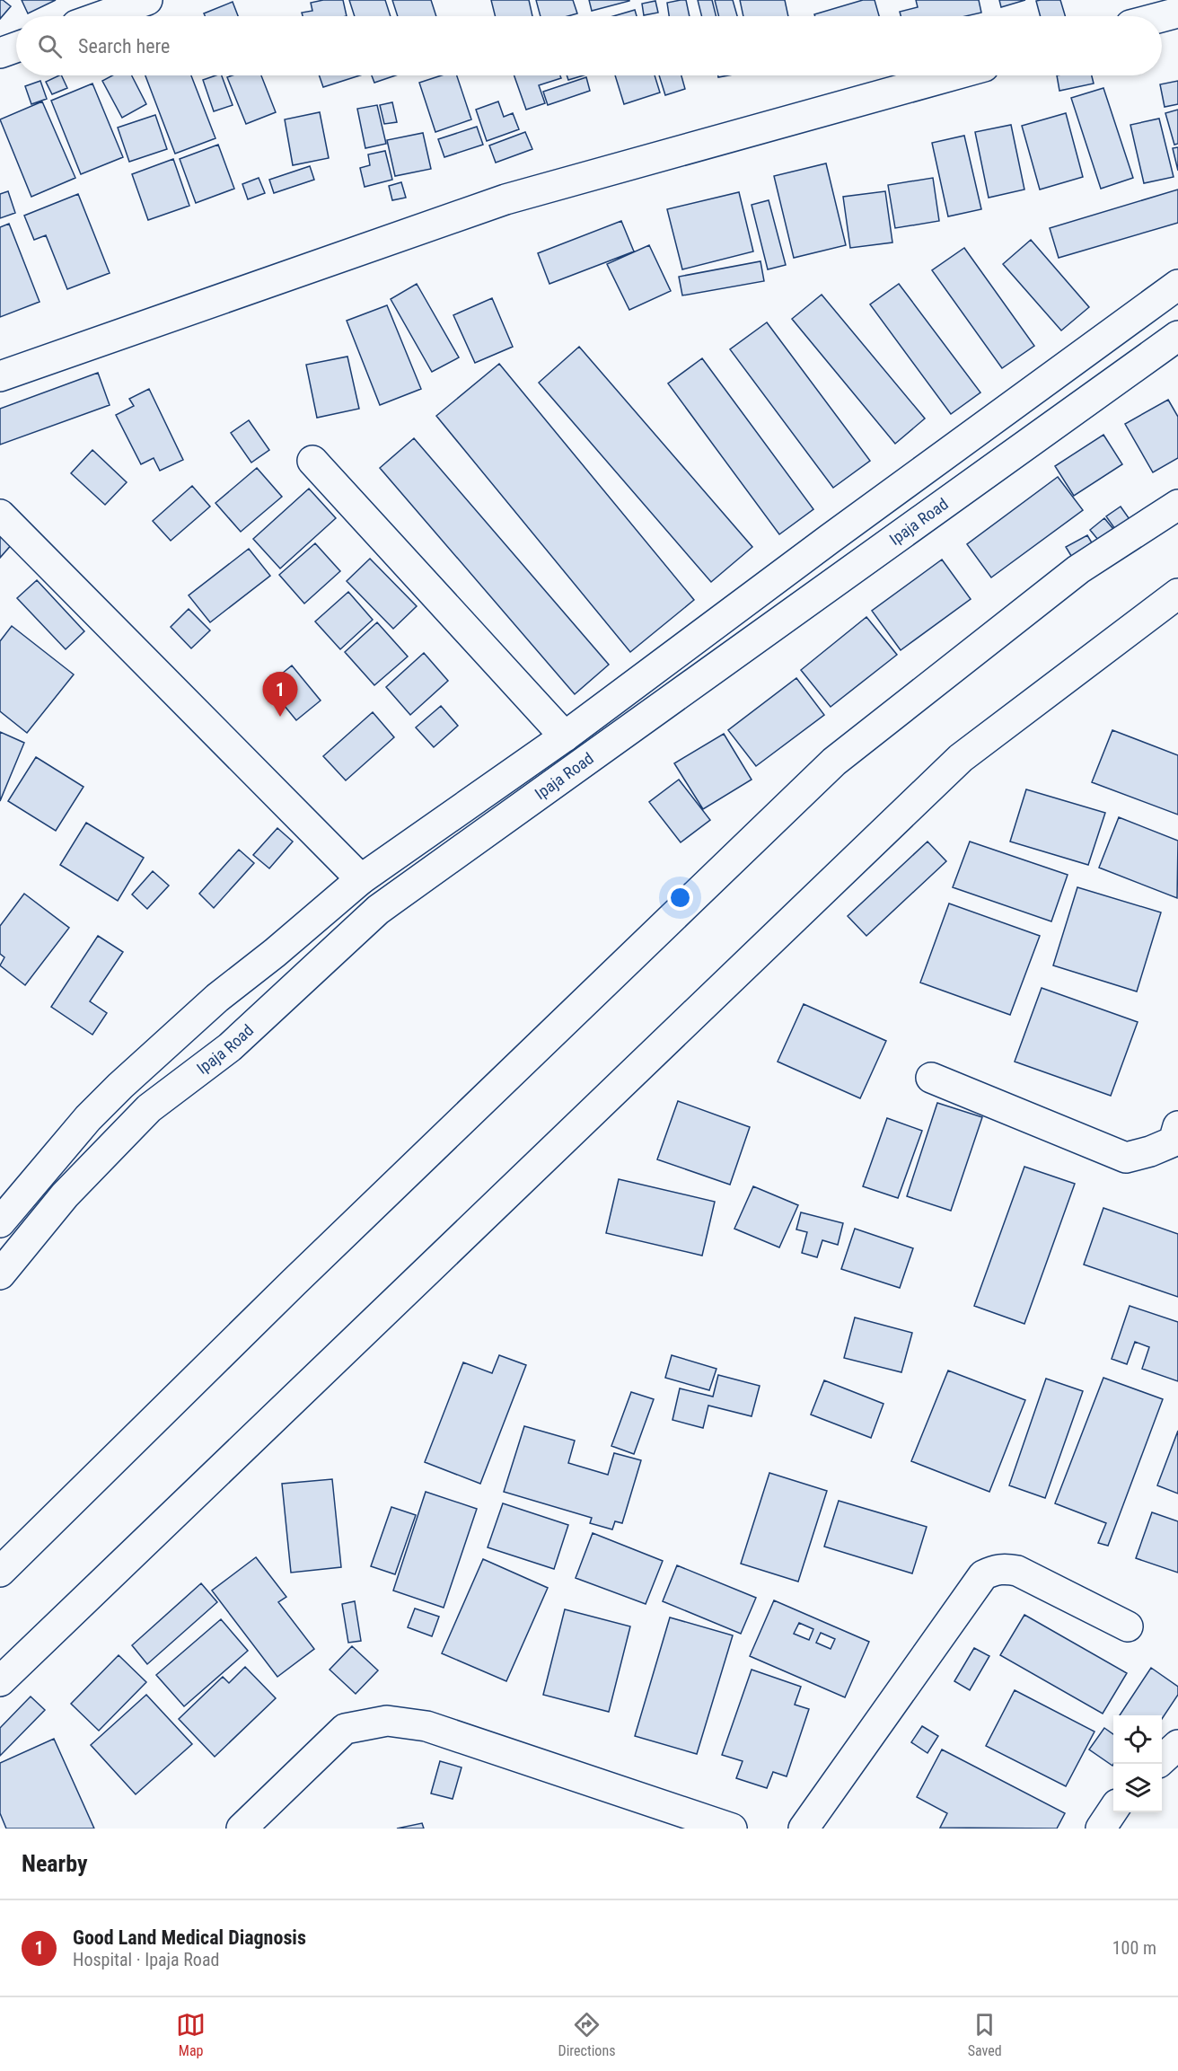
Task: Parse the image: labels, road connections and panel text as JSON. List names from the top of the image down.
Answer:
{
  "streets": {
    "street": ["Ipaja Road"]
  },
  "page": {
    "search": "Search here",
    "pins": "1",
    "heading": "Nearby",
    "list": [
      {
        "mark": "1",
        "name": "Good Land Medical Diagnosis",
        "note": "Hospital · Ipaja Road",
        "value": "100 m"
      }
    ],
    "nav": ["Map", "Directions", "Saved"]
  }
}
